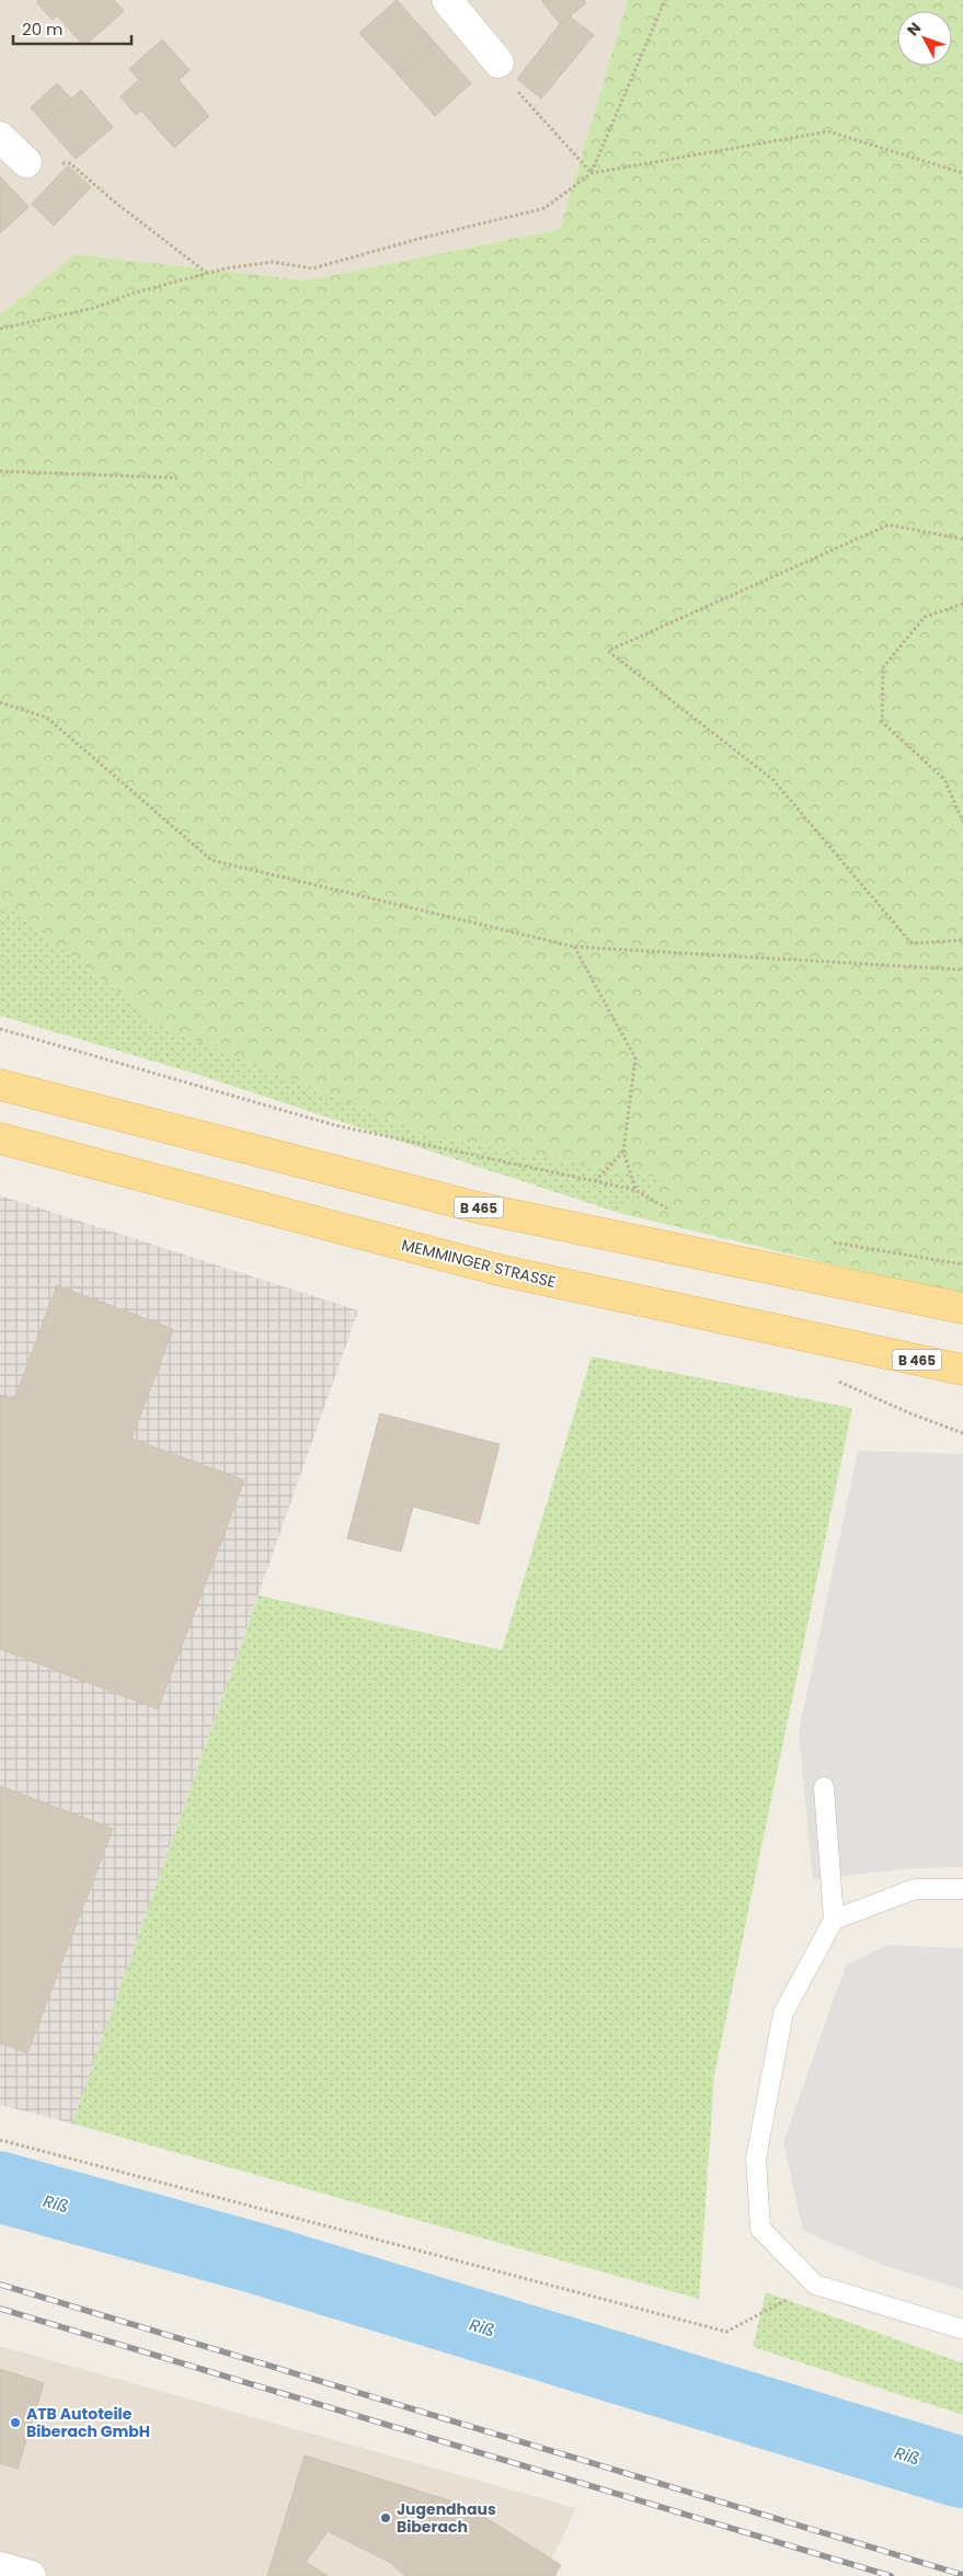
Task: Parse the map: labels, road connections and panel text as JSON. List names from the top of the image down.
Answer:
{
  "streets": {
    "main road": ["B 465", "MEMMINGER STRASSE"]
  },
  "water": ["Riß"],
  "places": ["ATB Autoteile Biberach GmbH", "Jugendhaus Biberach"],
  "scale_bar": "20 m",
  "north": "top left"
}
